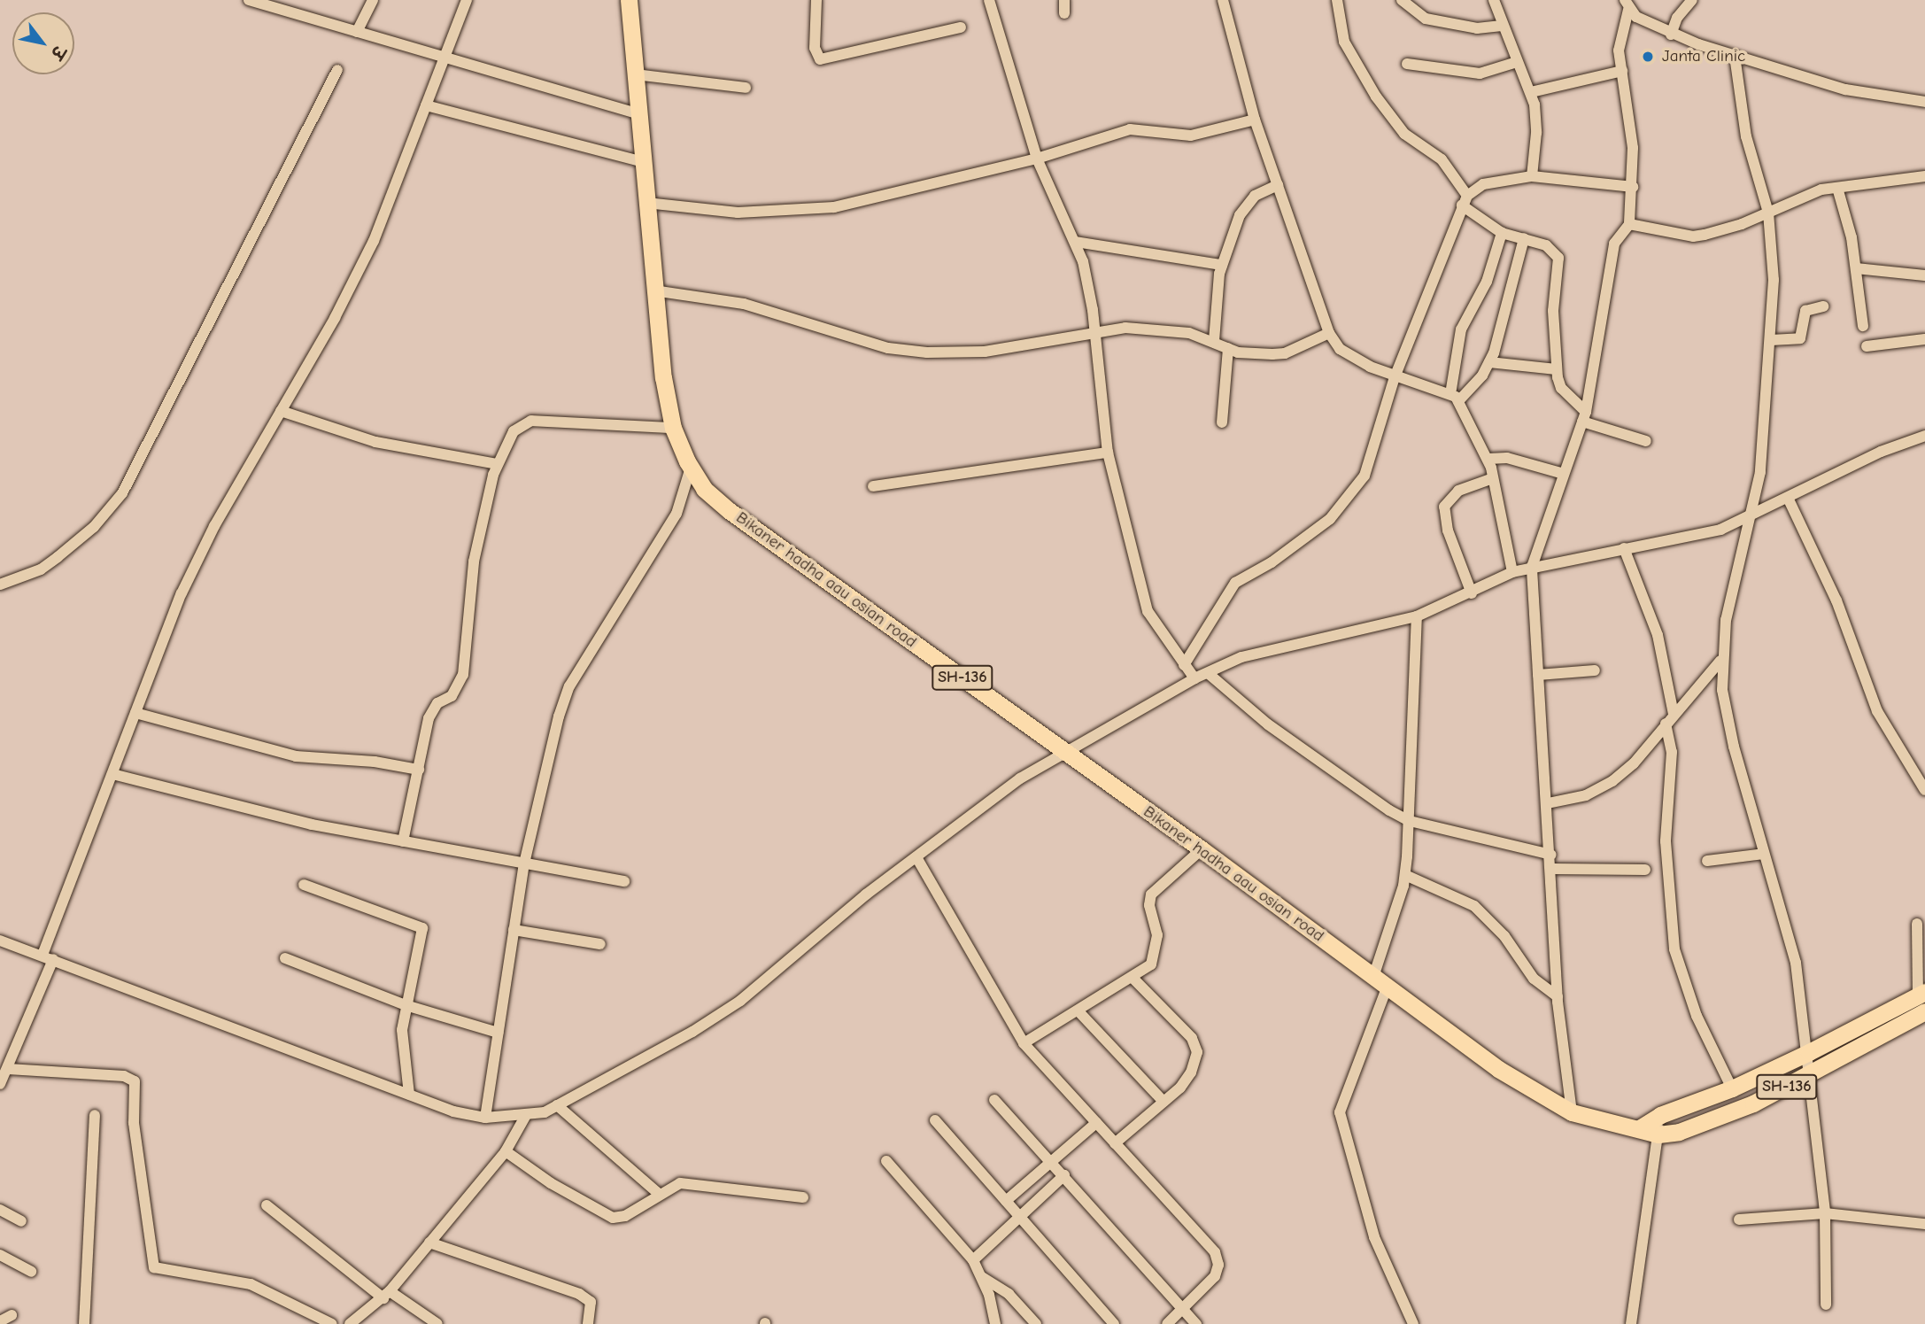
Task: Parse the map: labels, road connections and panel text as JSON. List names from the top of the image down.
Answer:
{
  "streets": {
    "main road": ["Bikaner hadha aau osian road", "SH-136"]
  },
  "crossings": [
    ["Bikaner hadha aau osian road", "SH-136"]
  ],
  "places": ["Janta Clinic"],
  "north": "bottom right"
}
